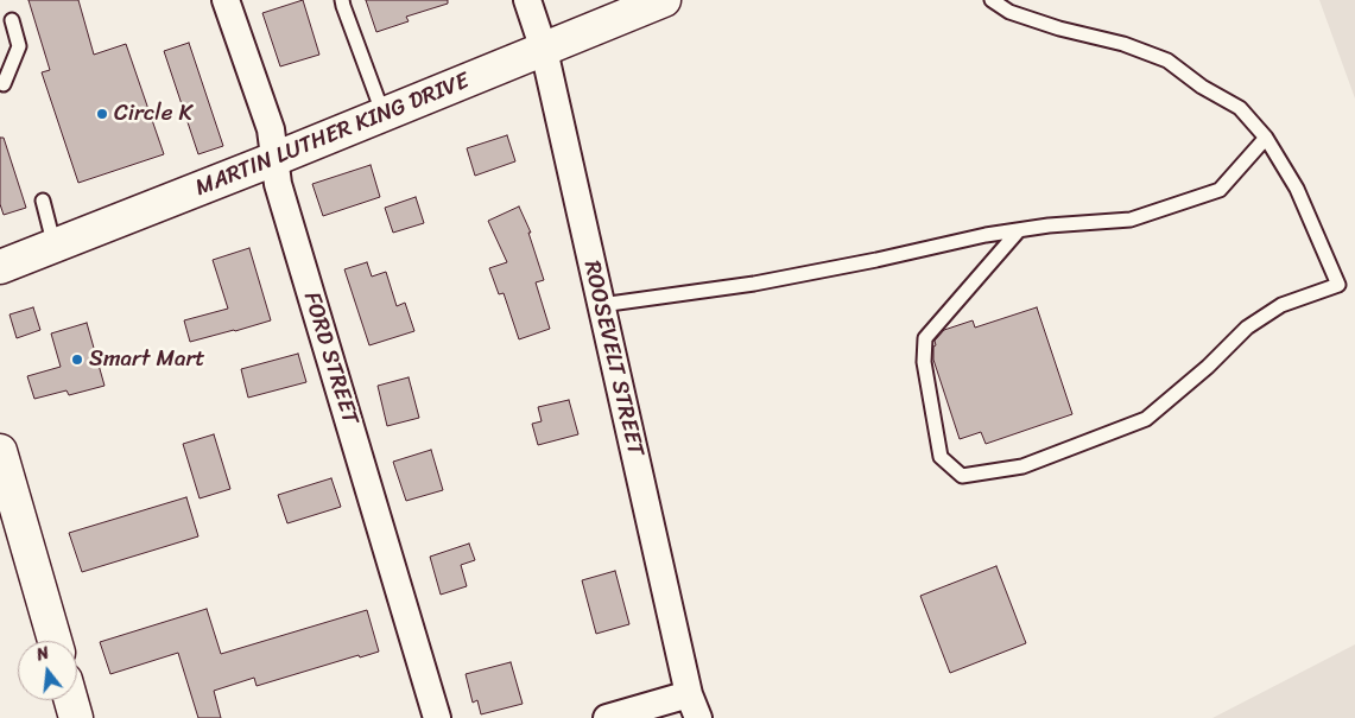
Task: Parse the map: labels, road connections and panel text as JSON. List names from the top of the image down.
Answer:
{
  "streets": {
    "street": ["MARTIN LUTHER KING DRIVE", "FORD STREET", "ROOSEVELT STREET"]
  },
  "crossings": [
    ["MARTIN LUTHER KING DRIVE", "FORD STREET"],
    ["MARTIN LUTHER KING DRIVE", "ROOSEVELT STREET"]
  ],
  "places": ["Circle K", "Smart Mart"],
  "north": "top"
}
